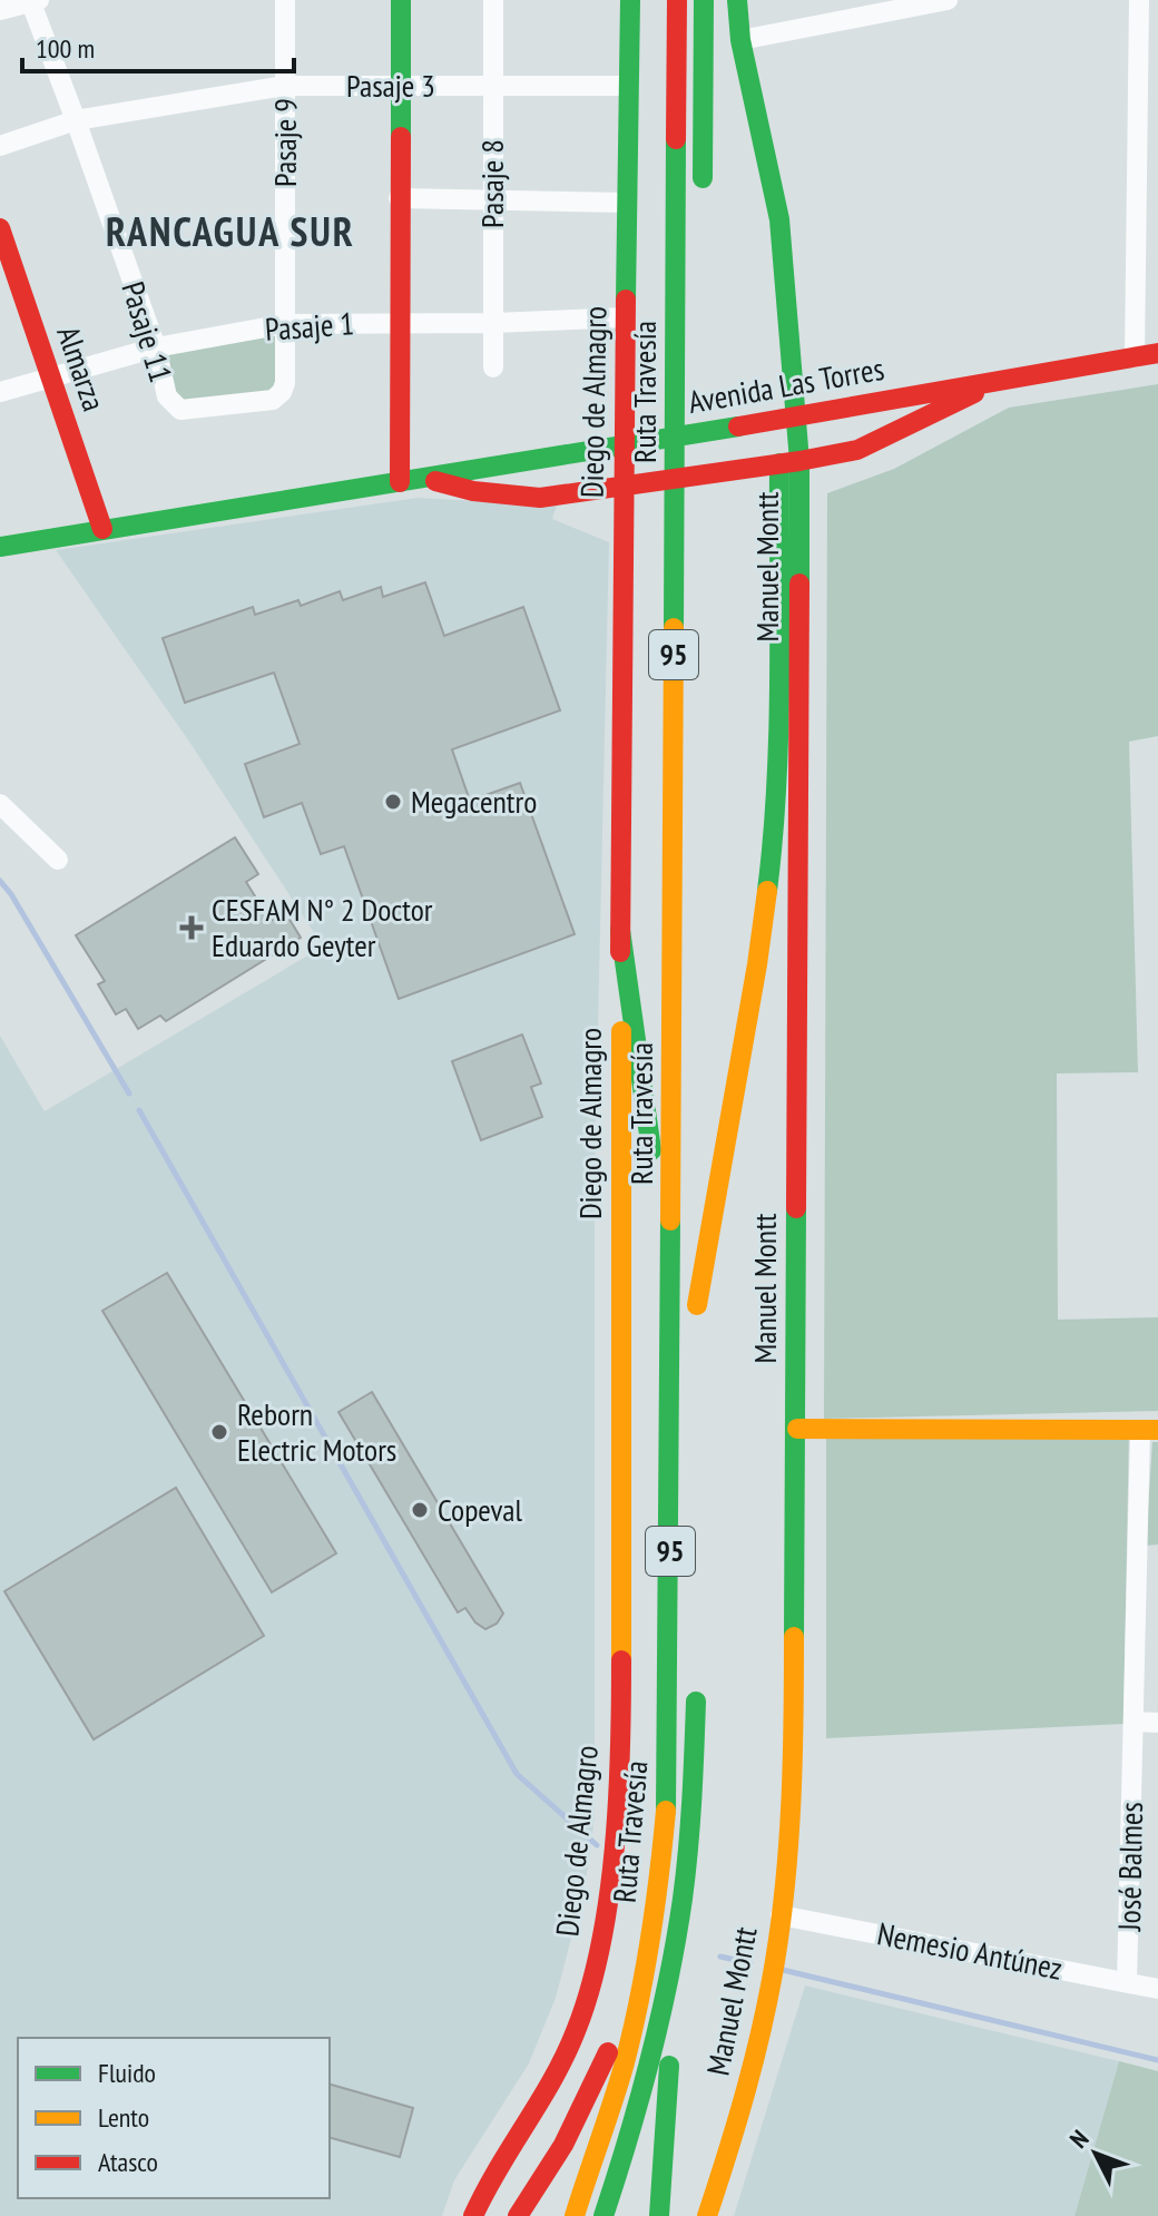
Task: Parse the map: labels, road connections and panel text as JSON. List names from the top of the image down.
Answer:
{
  "streets": {
    "main road": [
      "Almarza",
      "Avenida Las Torres",
      "Ruta Travesía",
      "Diego de Almagro",
      "Manuel Montt",
      "95"
    ],
    "street": [
      "Pasaje 3",
      "Pasaje 9",
      "Pasaje 8",
      "Pasaje 1",
      "Pasaje 11",
      "José Balmes",
      "Nemesio Antúnez"
    ]
  },
  "crossings": [
    ["Pasaje 3", "Pasaje 9"],
    ["Pasaje 3", "Pasaje 8"],
    ["Pasaje 3", "Pasaje 11"],
    ["Pasaje 3", "Diego de Almagro"],
    ["Pasaje 9", "Pasaje 1"],
    ["Pasaje 9", "Pasaje 11"],
    ["Pasaje 8", "Pasaje 1"],
    ["Pasaje 1", "Pasaje 11"],
    ["Pasaje 1", "Almarza"],
    ["Pasaje 1", "Diego de Almagro"],
    ["Almarza", "Avenida Las Torres"],
    ["Avenida Las Torres", "Ruta Travesía"],
    ["Avenida Las Torres", "Diego de Almagro"],
    ["Avenida Las Torres", "Manuel Montt"],
    ["Ruta Travesía", "Manuel Montt"],
    ["Manuel Montt", "Nemesio Antúnez"],
    ["José Balmes", "Nemesio Antúnez"]
  ],
  "districts": ["RANCAGUA SUR"],
  "places": {
    "other": ["Megacentro", "Reborn Electric Motors", "Copeval"],
    "health": ["CESFAM N° 2 Doctor Eduardo Geyter"]
  },
  "legend": ["Fluido", "Lento", "Atasco"],
  "scale_bar": "100 m",
  "north": "top left"
}
